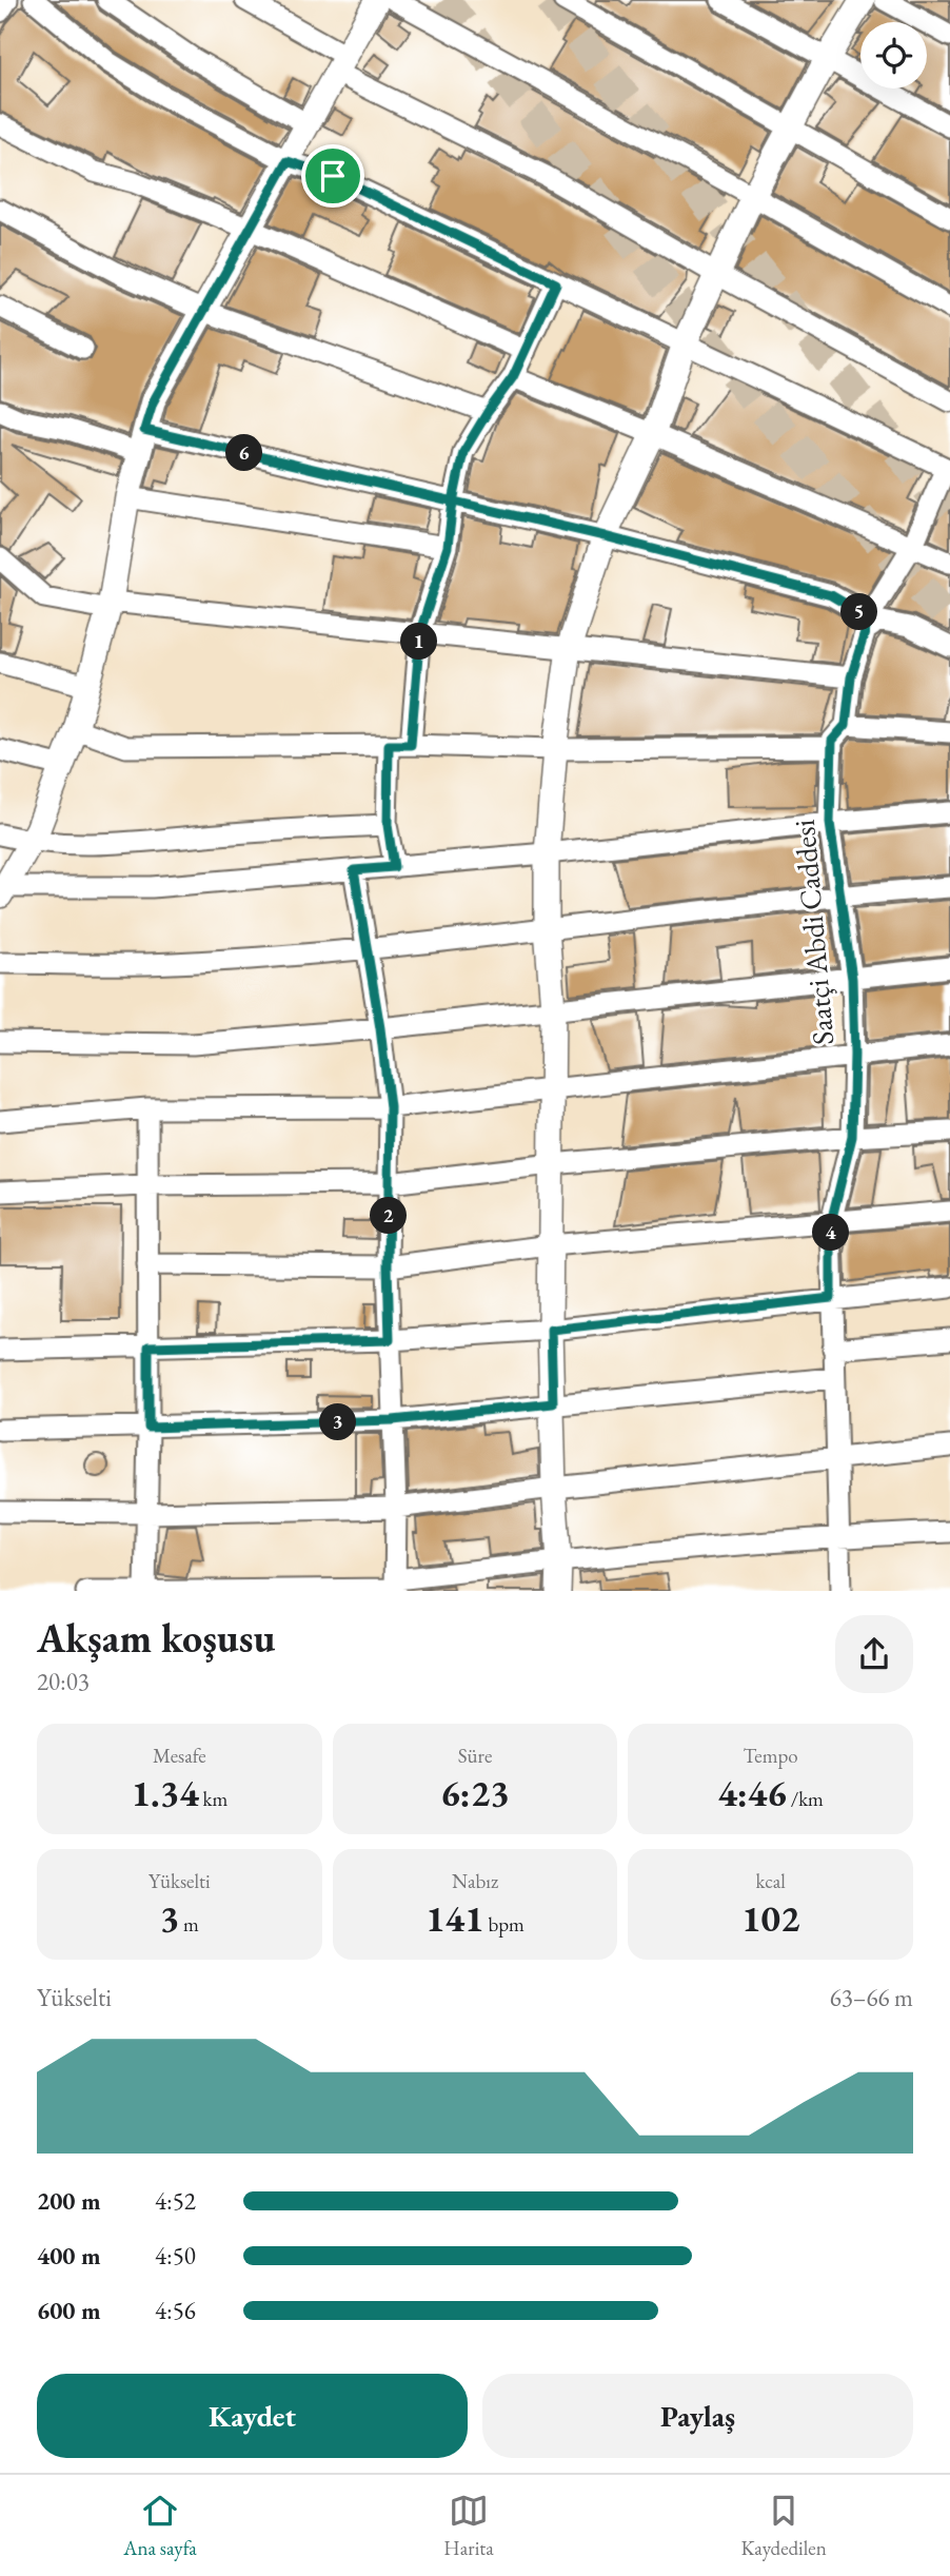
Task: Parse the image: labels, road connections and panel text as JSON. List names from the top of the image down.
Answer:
{
  "streets": {
    "street": ["Saatçi Abdi Caddesi"]
  },
  "page": {
    "pins": [
      "6",
      "5",
      "1",
      "2",
      "4",
      "3"
    ],
    "heading": ["Akşam koşusu", "20:03"],
    "stats": [
      ["Mesafe", "1.34 km"],
      ["Süre", "6:23"],
      ["Tempo", "4:46 /km"],
      ["Yükselti", "3 m"],
      ["Nabız", "141 bpm"],
      ["kcal", "102"]
    ],
    "chart": ["Yükselti", "63–66 m"],
    "list": [
      {
        "name": "200 m",
        "note": "4:52"
      },
      {
        "name": "400 m",
        "note": "4:50"
      },
      {
        "name": "600 m",
        "note": "4:56"
      }
    ],
    "buttons": ["Kaydet", "Paylaş"],
    "tabs": ["Ana sayfa", "Harita", "Kaydedilen"]
  }
}
